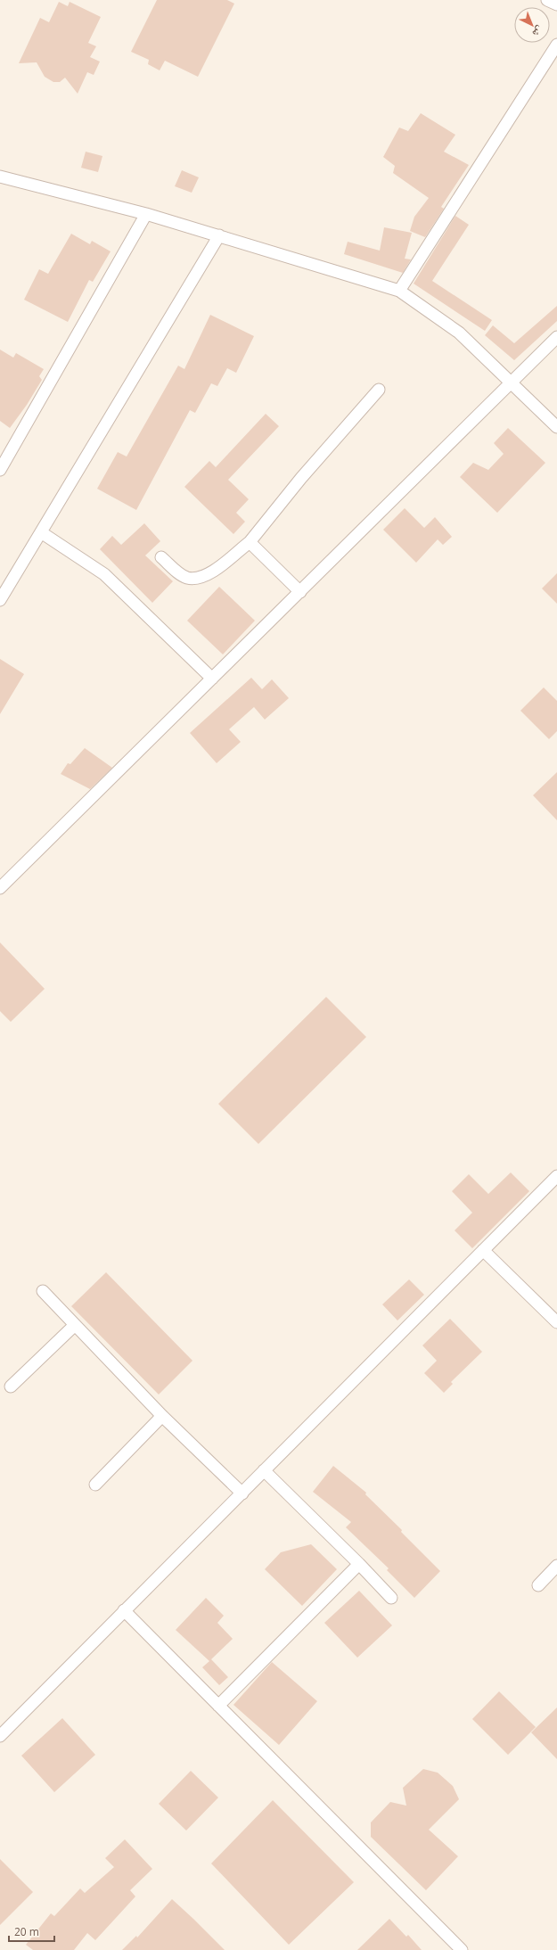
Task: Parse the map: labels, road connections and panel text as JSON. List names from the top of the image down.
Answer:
{
  "scale_bar": "20 m",
  "north": "bottom right"
}
